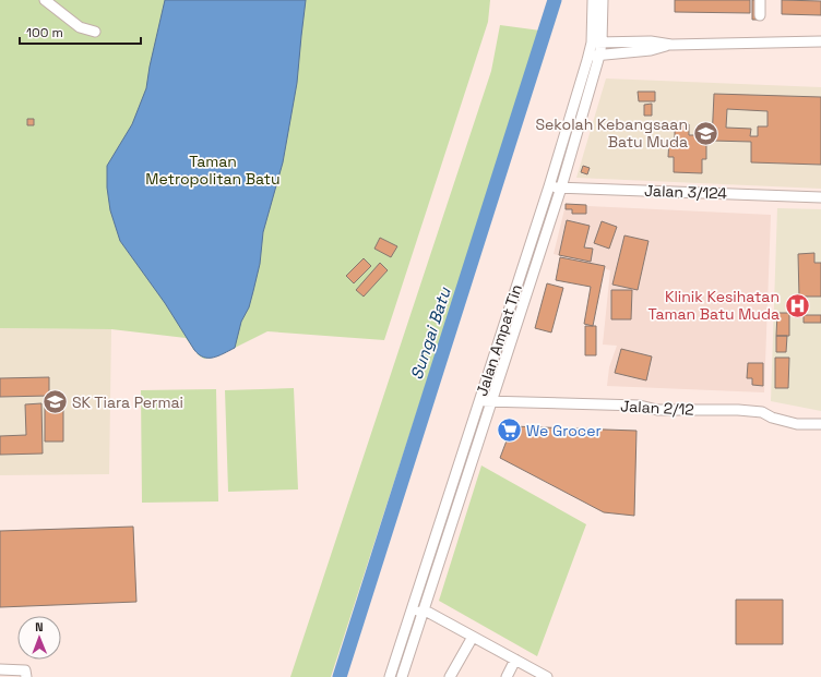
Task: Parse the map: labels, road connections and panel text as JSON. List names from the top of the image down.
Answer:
{
  "streets": {
    "street": ["Jalan 3/124", "Jalan Ampat Tin", "Jalan 2/12"]
  },
  "crossings": [
    ["Jalan 3/124", "Jalan Ampat Tin"],
    ["Jalan Ampat Tin", "Jalan 2/12"]
  ],
  "water": ["Sungai Batu"],
  "parks": ["Taman Metropolitan Batu"],
  "places": {
    "school or university": ["Sekolah Kebangsaan Batu Muda", "SK Tiara Permai"],
    "hospital": ["Klinik Kesihatan Taman Batu Muda"],
    "supermarket": ["We Grocer"]
  },
  "scale_bar": "100 m",
  "north": "top"
}
